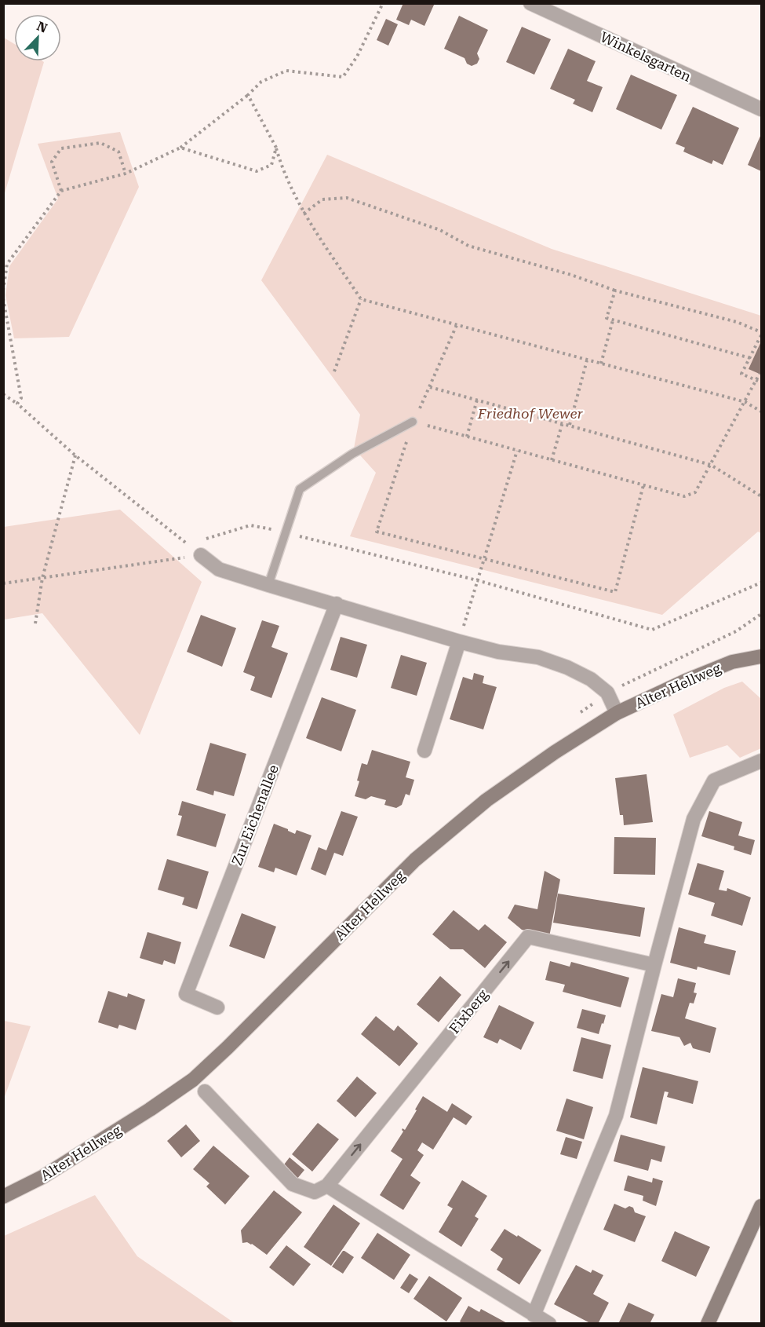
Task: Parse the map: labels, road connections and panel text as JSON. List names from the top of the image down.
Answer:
{
  "streets": {
    "street": [
      "Winkelsgarten",
      "Alter Hellweg",
      "Zur Eichenallee",
      "Fixberg"
    ]
  },
  "one_way": ["Fixberg"],
  "parks": ["Friedhof Wewer"],
  "north": "top right"
}
